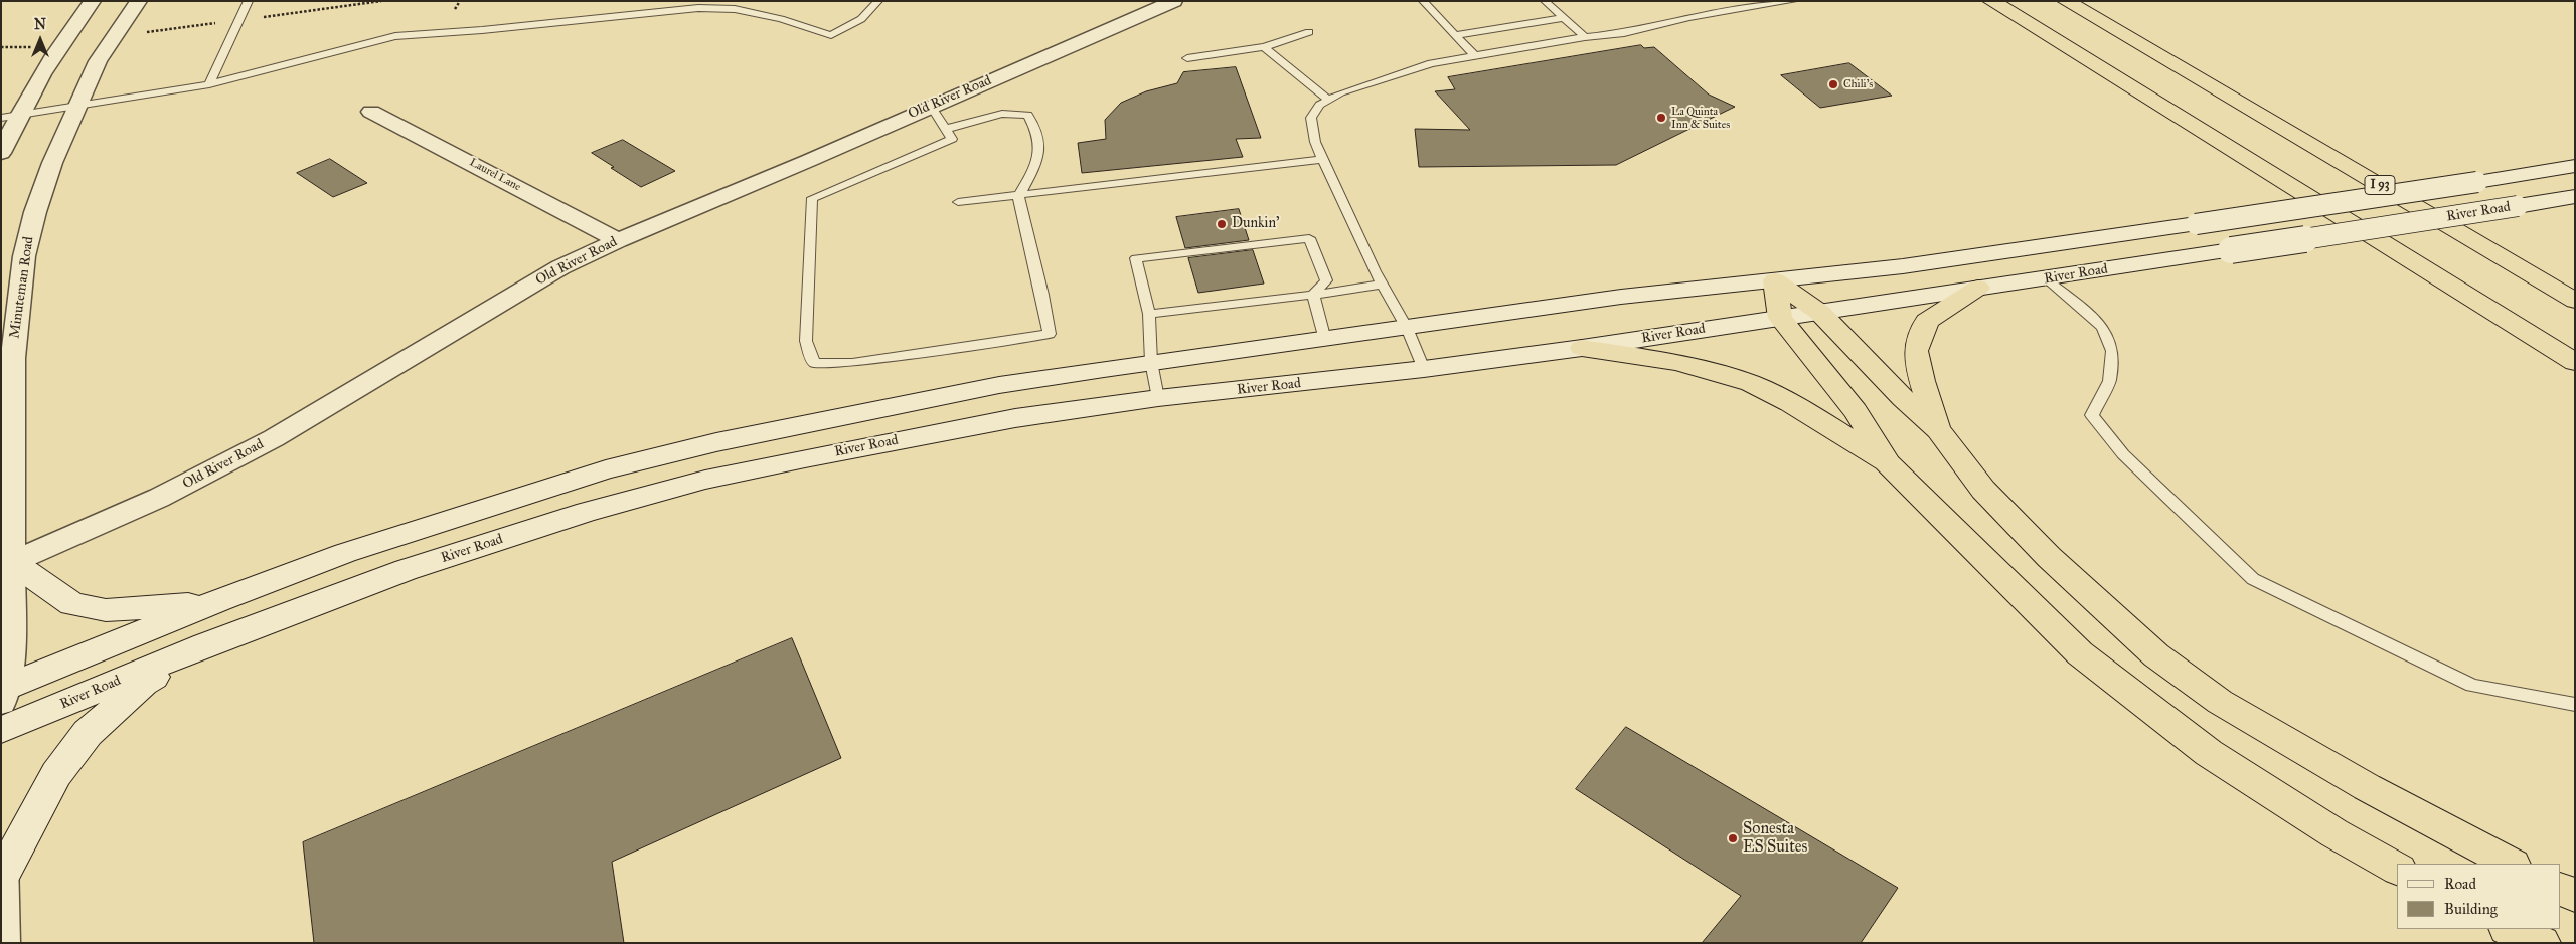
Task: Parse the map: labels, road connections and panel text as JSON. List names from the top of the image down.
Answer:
{
  "streets": {
    "highway": ["I 93"],
    "main road": ["River Road"],
    "street": ["Old River Road", "Laurel Lane", "Minuteman Road"]
  },
  "crossings": [
    ["Old River Road", "Laurel Lane"],
    ["Old River Road", "Minuteman Road"]
  ],
  "places": [
    "Chili's",
    "La Quinta Inn & Suites",
    "Dunkin'",
    "Sonesta ES Suites"
  ],
  "legend": ["Road", "Building"],
  "north": "top"
}
